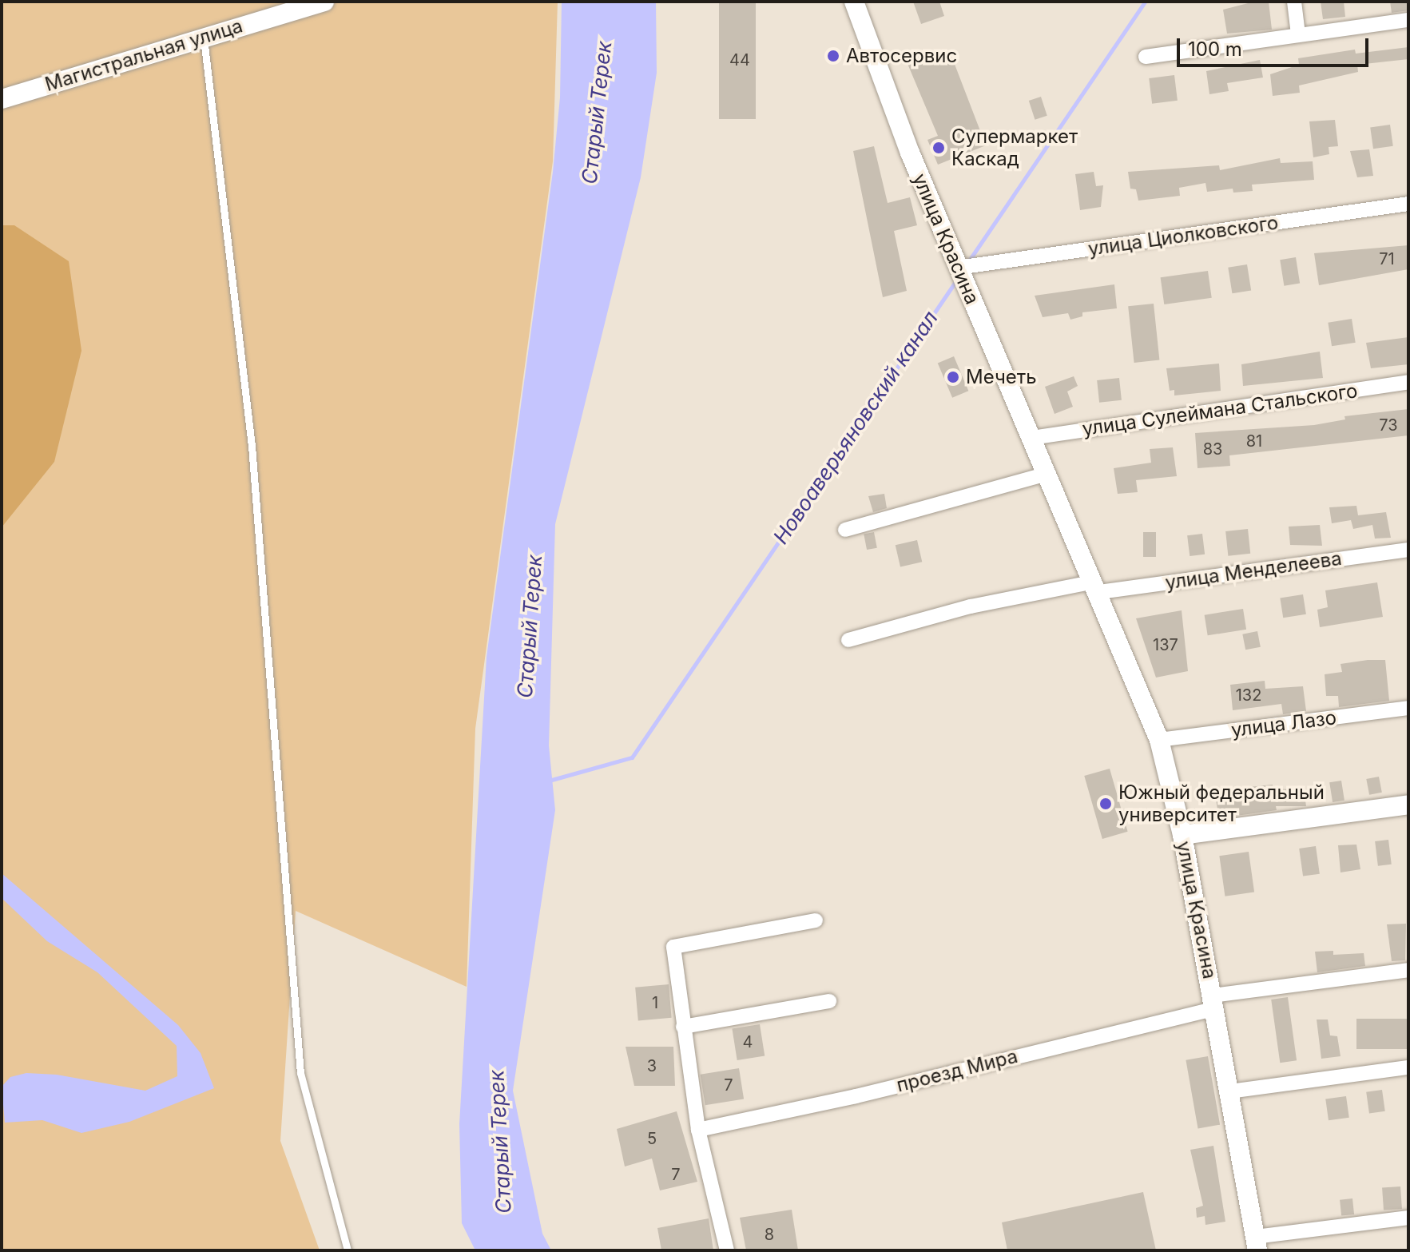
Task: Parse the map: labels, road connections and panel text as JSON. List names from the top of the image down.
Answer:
{
  "streets": {
    "street": [
      "Магистральная улица",
      "улица Циолковского",
      "улица Красина",
      "улица Сулеймана Стальского",
      "улица Менделеева",
      "улица Лазо",
      "проезд Мира"
    ]
  },
  "crossings": [
    ["улица Циолковского", "улица Красина"],
    ["улица Красина", "улица Сулеймана Стальского"],
    ["улица Красина", "улица Менделеева"],
    ["улица Красина", "улица Лазо"],
    ["улица Красина", "проезд Мира"]
  ],
  "water": ["Старый Терек", "Новоаверьяновский канал"],
  "places": [
    "Автосервис",
    "Супермаркет Каскад",
    "Мечеть",
    "Южный федеральный университет"
  ],
  "house_numbers": [
    "44",
    "71",
    "73",
    "81",
    "83",
    "137",
    "132",
    "1",
    "4",
    "3",
    "7",
    "5",
    "7",
    "8"
  ],
  "scale_bar": "100 m"
}
